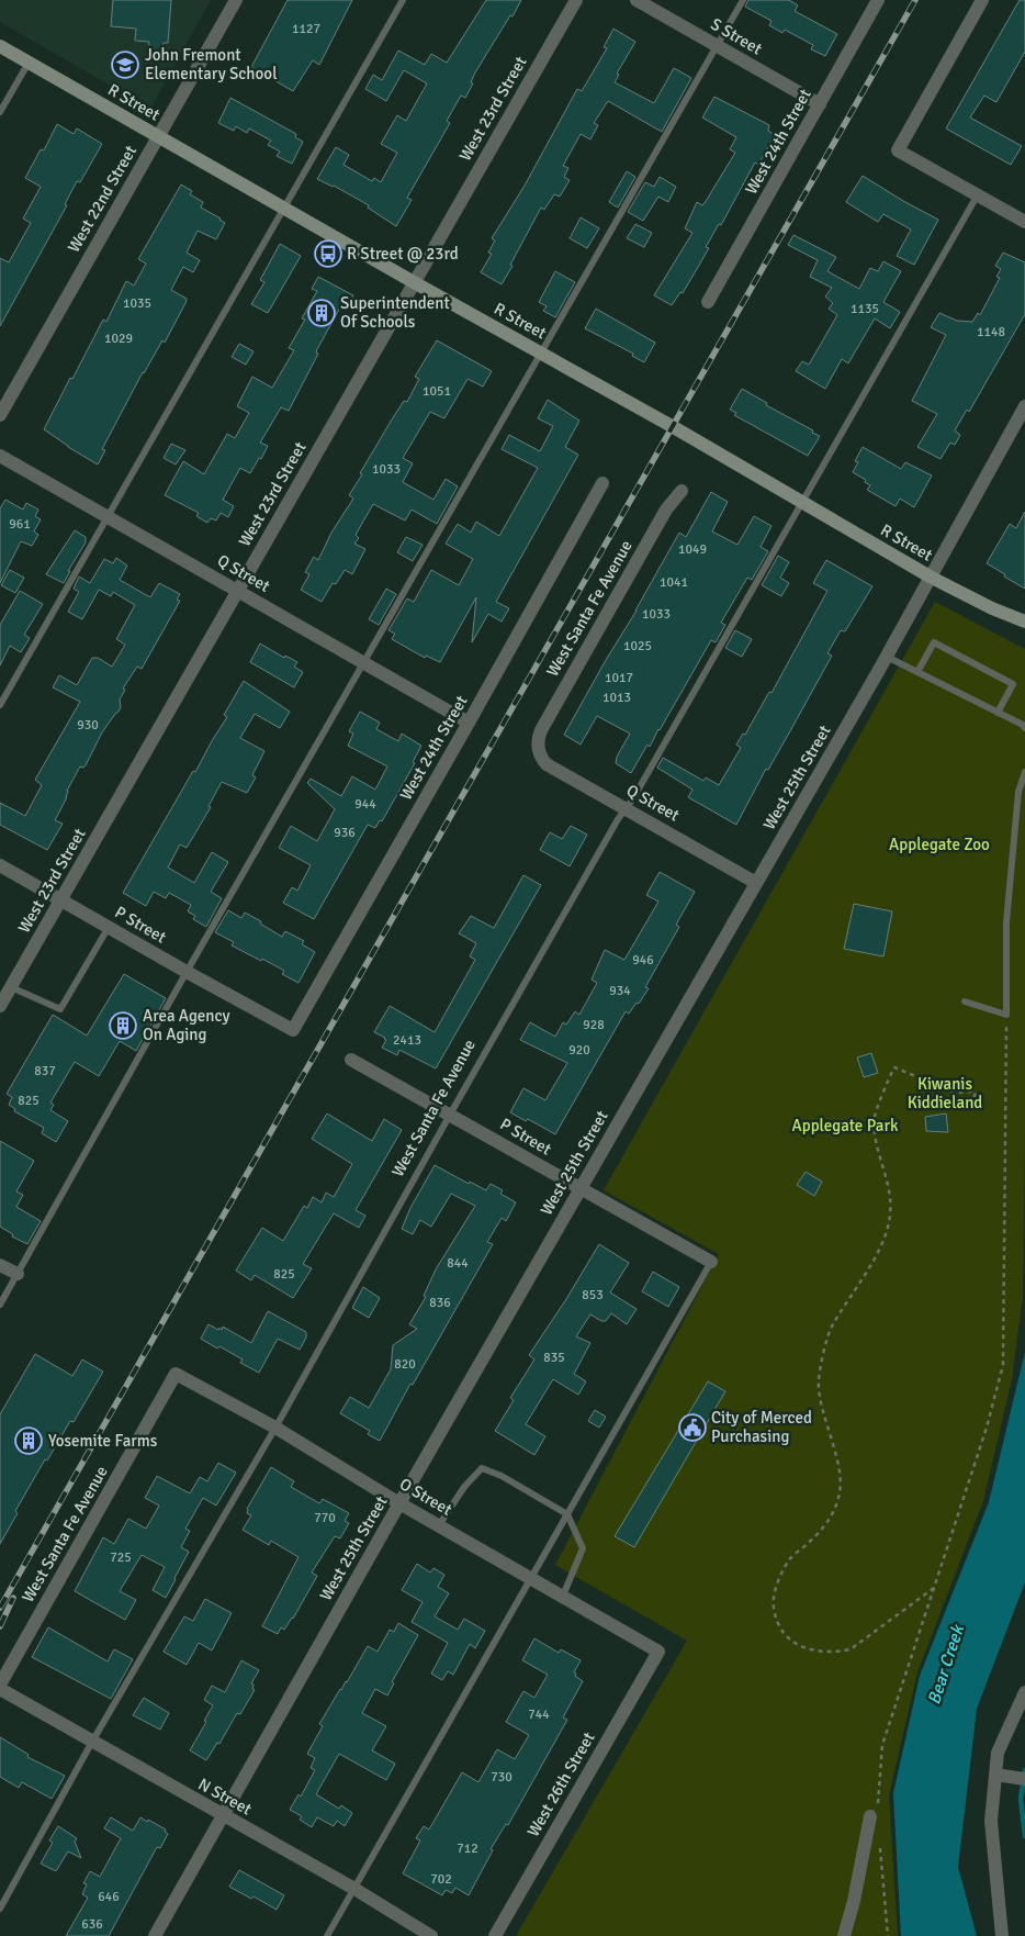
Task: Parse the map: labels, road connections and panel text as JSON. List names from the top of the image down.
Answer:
{
  "streets": {
    "street": [
      "S Street",
      "R Street",
      "West 23rd Street",
      "West 24th Street",
      "West 22nd Street",
      "Q Street",
      "West Santa Fe Avenue",
      "West 25th Street",
      "P Street",
      "O Street",
      "West 26th Street",
      "N Street"
    ]
  },
  "crossings": [
    ["S Street", "West 24th Street"],
    ["R Street", "West 23rd Street"],
    ["R Street", "West 22nd Street"],
    ["R Street", "West Santa Fe Avenue"],
    ["R Street", "West 25th Street"],
    ["West 23rd Street", "Q Street"],
    ["West 23rd Street", "P Street"],
    ["West 24th Street", "Q Street"],
    ["West 24th Street", "P Street"],
    ["Q Street", "West Santa Fe Avenue"],
    ["Q Street", "West 25th Street"],
    ["West Santa Fe Avenue", "P Street"],
    ["West Santa Fe Avenue", "O Street"],
    ["West Santa Fe Avenue", "N Street"],
    ["West 25th Street", "P Street"],
    ["West 25th Street", "O Street"],
    ["West 25th Street", "N Street"],
    ["O Street", "West 26th Street"]
  ],
  "water": ["Bear Creek"],
  "parks": ["Applegate Zoo", "Kiwanis Kiddieland", "Applegate Park"],
  "places": {
    "school or university": ["John Fremont Elementary School"],
    "bus stop": ["R Street @ 23rd"],
    "building": ["Superintendent Of Schools", "Area Agency On Aging", "Yosemite Farms"],
    "public building": ["City of Merced Purchasing"]
  },
  "house_numbers": [
    "1127",
    "1035",
    "1135",
    "1148",
    "1029",
    "1051",
    "1033",
    "961",
    "1049",
    "1041",
    "1033",
    "1025",
    "1017",
    "1013",
    "930",
    "944",
    "936",
    "946",
    "934",
    "928",
    "2413",
    "920",
    "837",
    "825",
    "844",
    "825",
    "853",
    "836",
    "835",
    "820",
    "770",
    "725",
    "744",
    "730",
    "712",
    "702",
    "646",
    "636"
  ]
}
